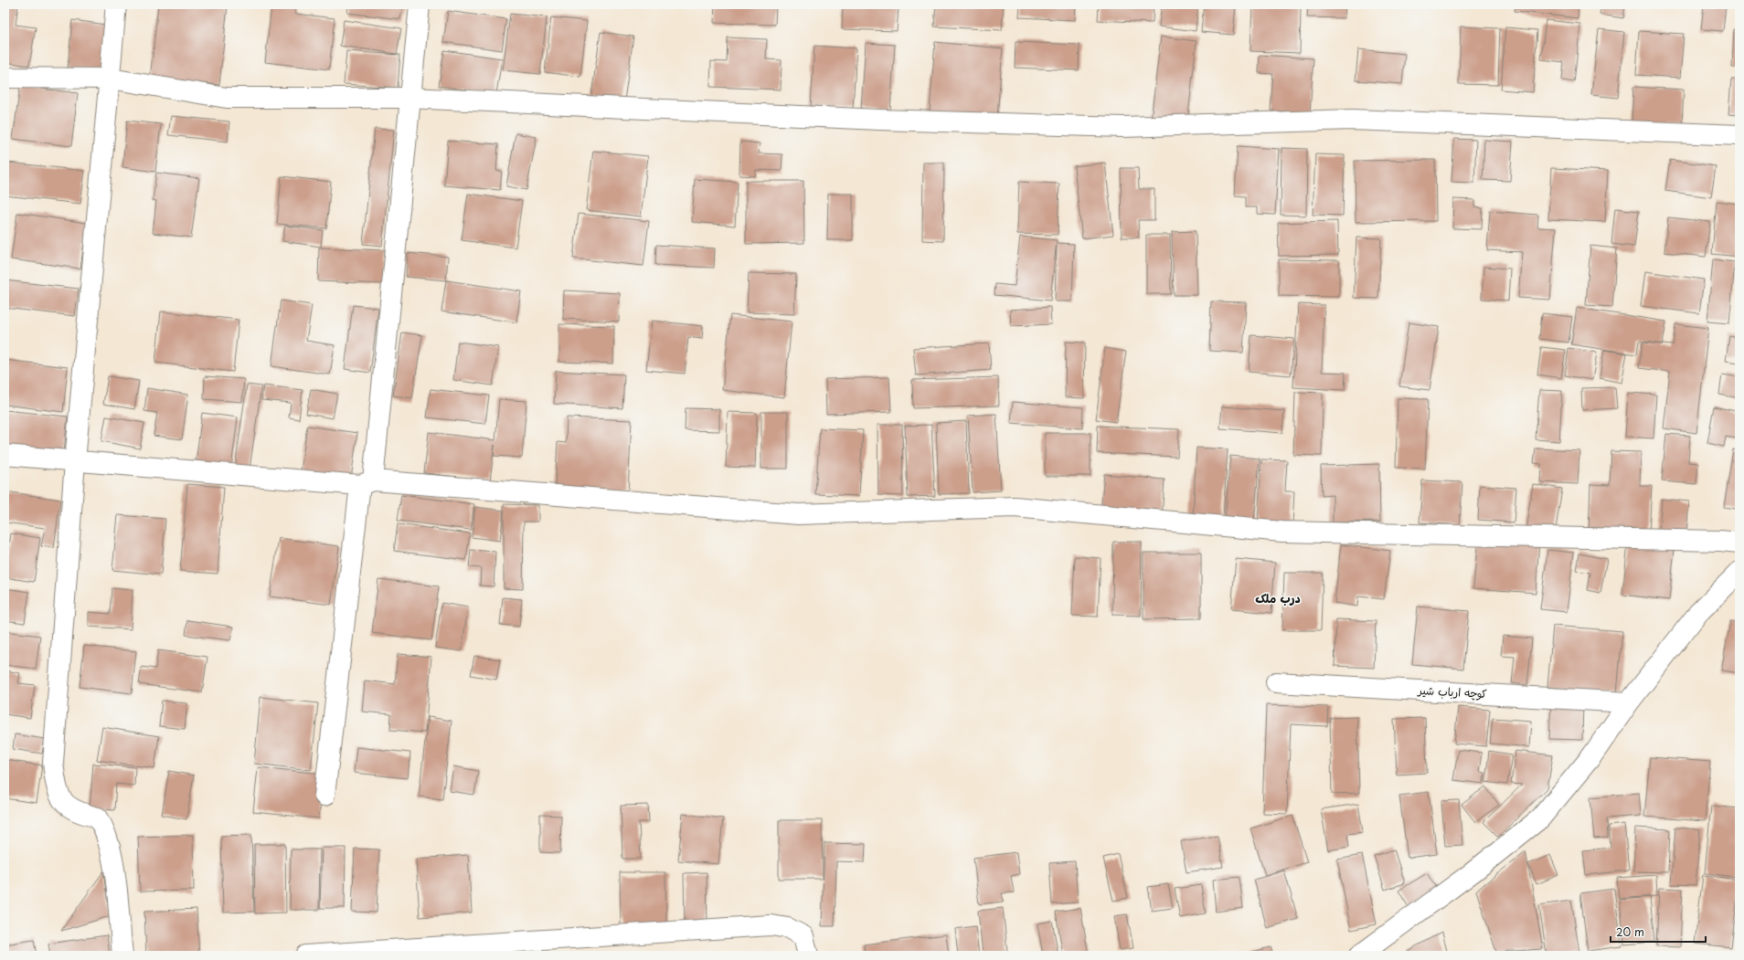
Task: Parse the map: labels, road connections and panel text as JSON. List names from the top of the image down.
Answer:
{
  "streets": {
    "street": ["کوچه ارباب شیر"]
  },
  "districts": ["درب ملک"],
  "scale_bar": "20 m"
}
